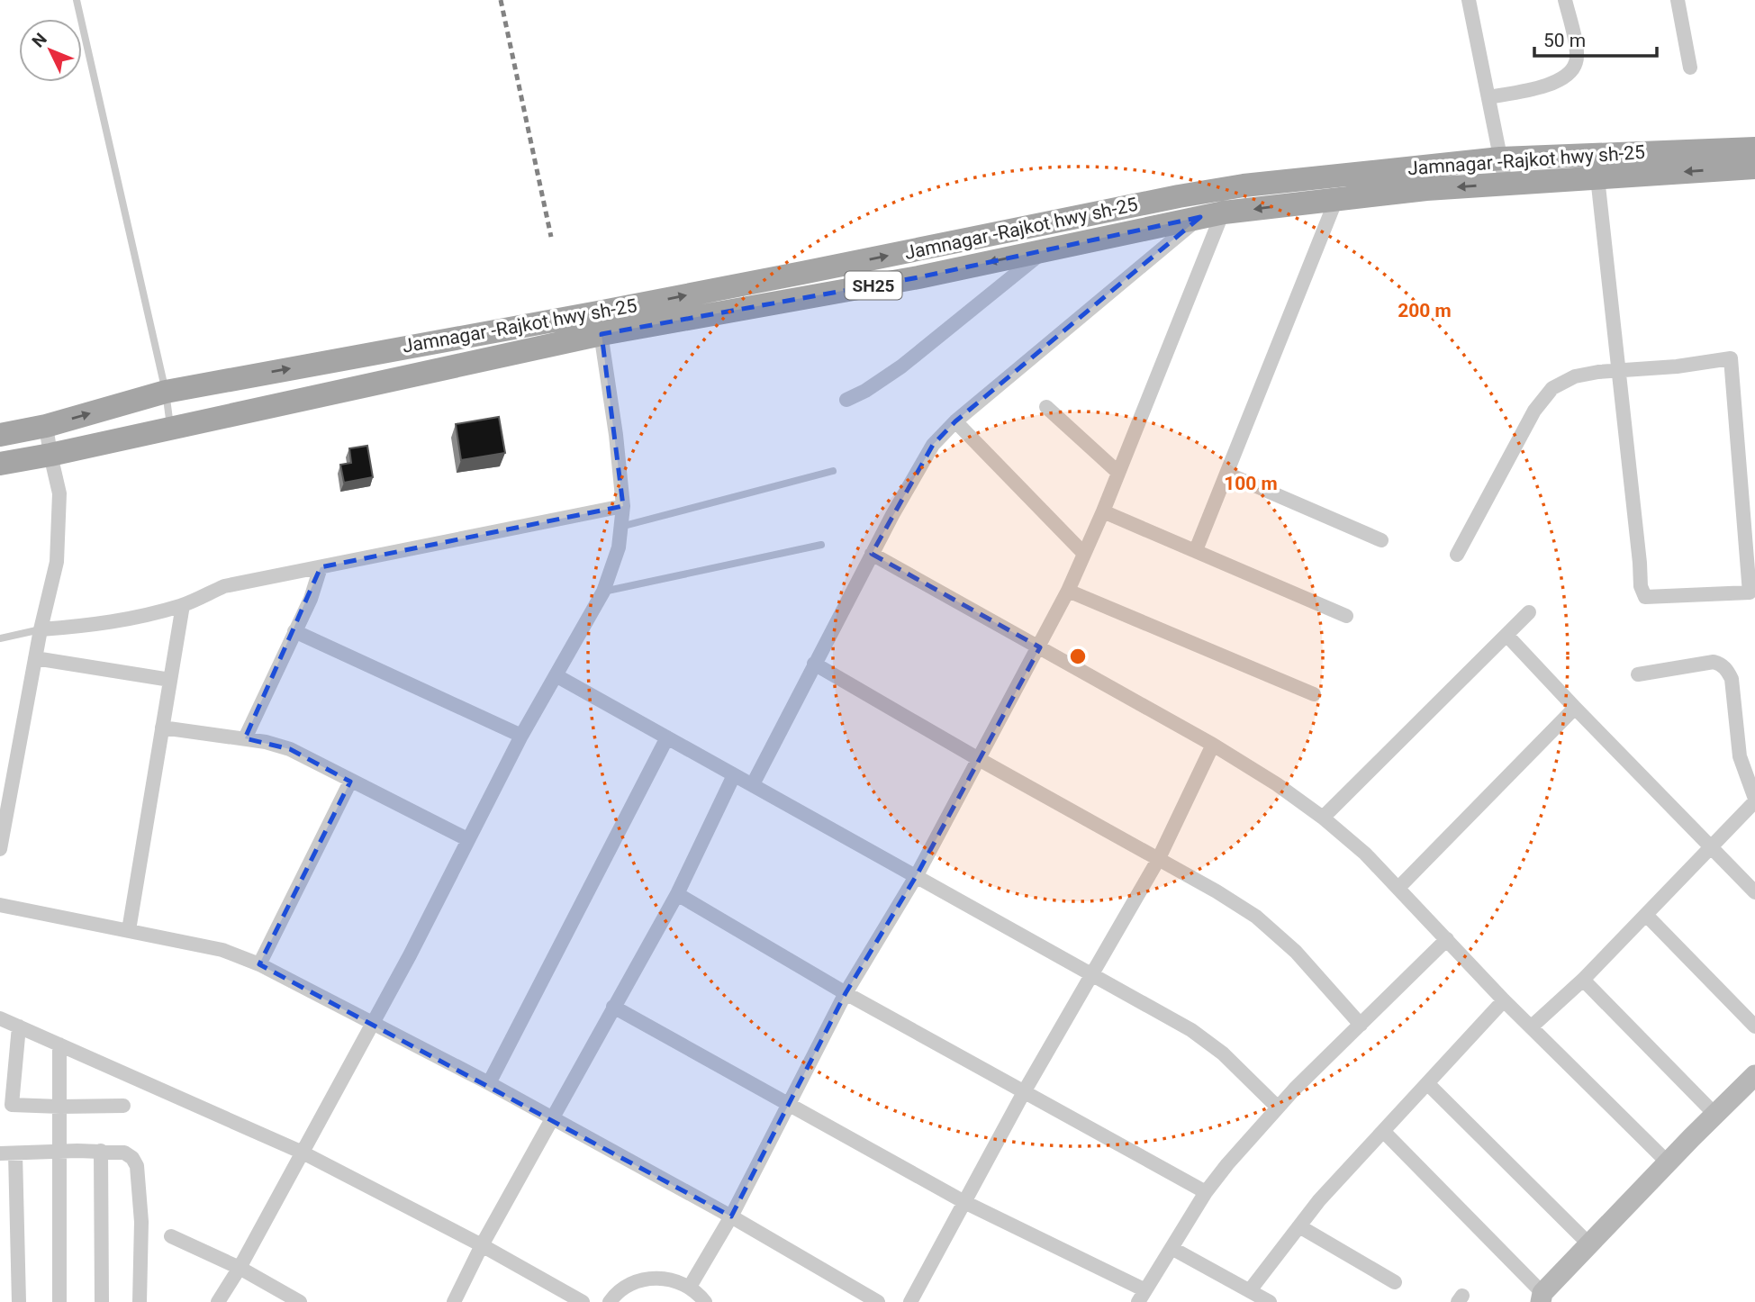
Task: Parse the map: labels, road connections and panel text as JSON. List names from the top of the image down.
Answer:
{
  "streets": {
    "main road": ["Jamnagar -Rajkot hwy sh-25", "SH25"]
  },
  "crossings": [
    ["Jamnagar -Rajkot hwy sh-25", "SH25"]
  ],
  "scale_bar": "50 m",
  "north": "top left",
  "rings": ["200 m", "100 m"]
}
